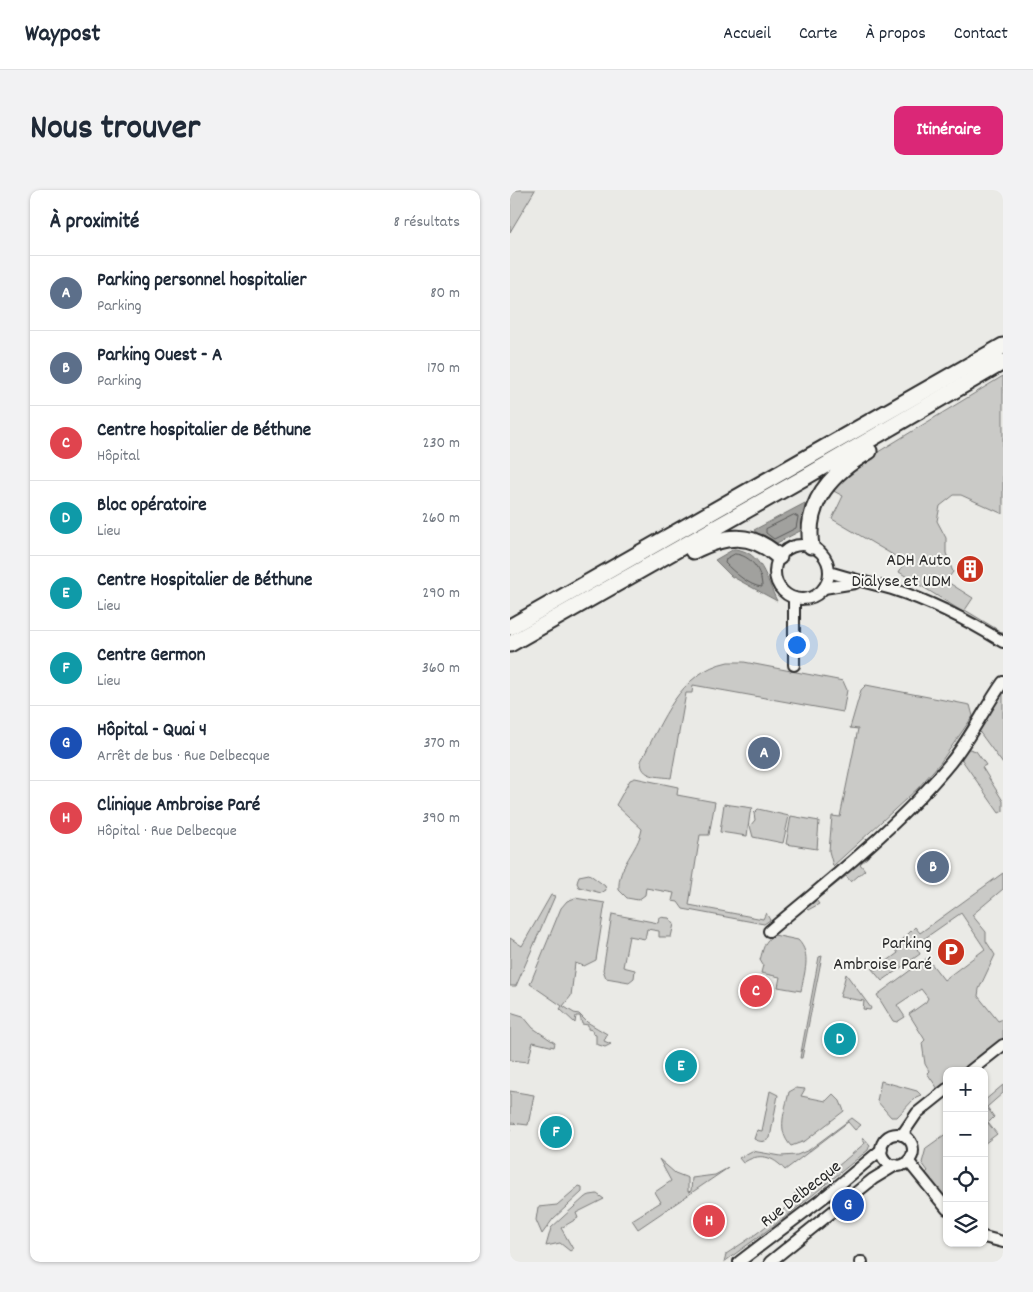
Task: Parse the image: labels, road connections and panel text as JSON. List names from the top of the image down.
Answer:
{
  "streets": {
    "street": ["Rue Delbecque"]
  },
  "places": {
    "building": ["ADH Auto Dialyse et UDM"],
    "parking": ["Parking Ambroise Paré"]
  },
  "page": {
    "header": "Waypost",
    "nav": [
      "Accueil",
      "Carte",
      "À propos",
      "Contact"
    ],
    "title": "Nous trouver",
    "buttons": "Itinéraire",
    "heading": ["À proximité", "8 résultats"],
    "list": [
      {
        "mark": "A",
        "name": "Parking personnel hospitalier",
        "note": "Parking",
        "value": "80 m"
      },
      {
        "mark": "B",
        "name": "Parking Ouest - A",
        "note": "Parking",
        "value": "170 m"
      },
      {
        "mark": "C",
        "name": "Centre hospitalier de Béthune",
        "note": "Hôpital",
        "value": "230 m"
      },
      {
        "mark": "D",
        "name": "Bloc opératoire",
        "note": "Lieu",
        "value": "260 m"
      },
      {
        "mark": "E",
        "name": "Centre Hospitalier de Béthune",
        "note": "Lieu",
        "value": "290 m"
      },
      {
        "mark": "F",
        "name": "Centre Germon",
        "note": "Lieu",
        "value": "360 m"
      },
      {
        "mark": "G",
        "name": "Hôpital - Quai 4",
        "note": "Arrêt de bus · Rue Delbecque",
        "value": "370 m"
      },
      {
        "mark": "H",
        "name": "Clinique Ambroise Paré",
        "note": "Hôpital · Rue Delbecque",
        "value": "390 m"
      }
    ],
    "pins": [
      "A",
      "B",
      "C",
      "D",
      "E",
      "F",
      "G",
      "H"
    ],
    "map_buttons": ["+", "−"]
  }
}
